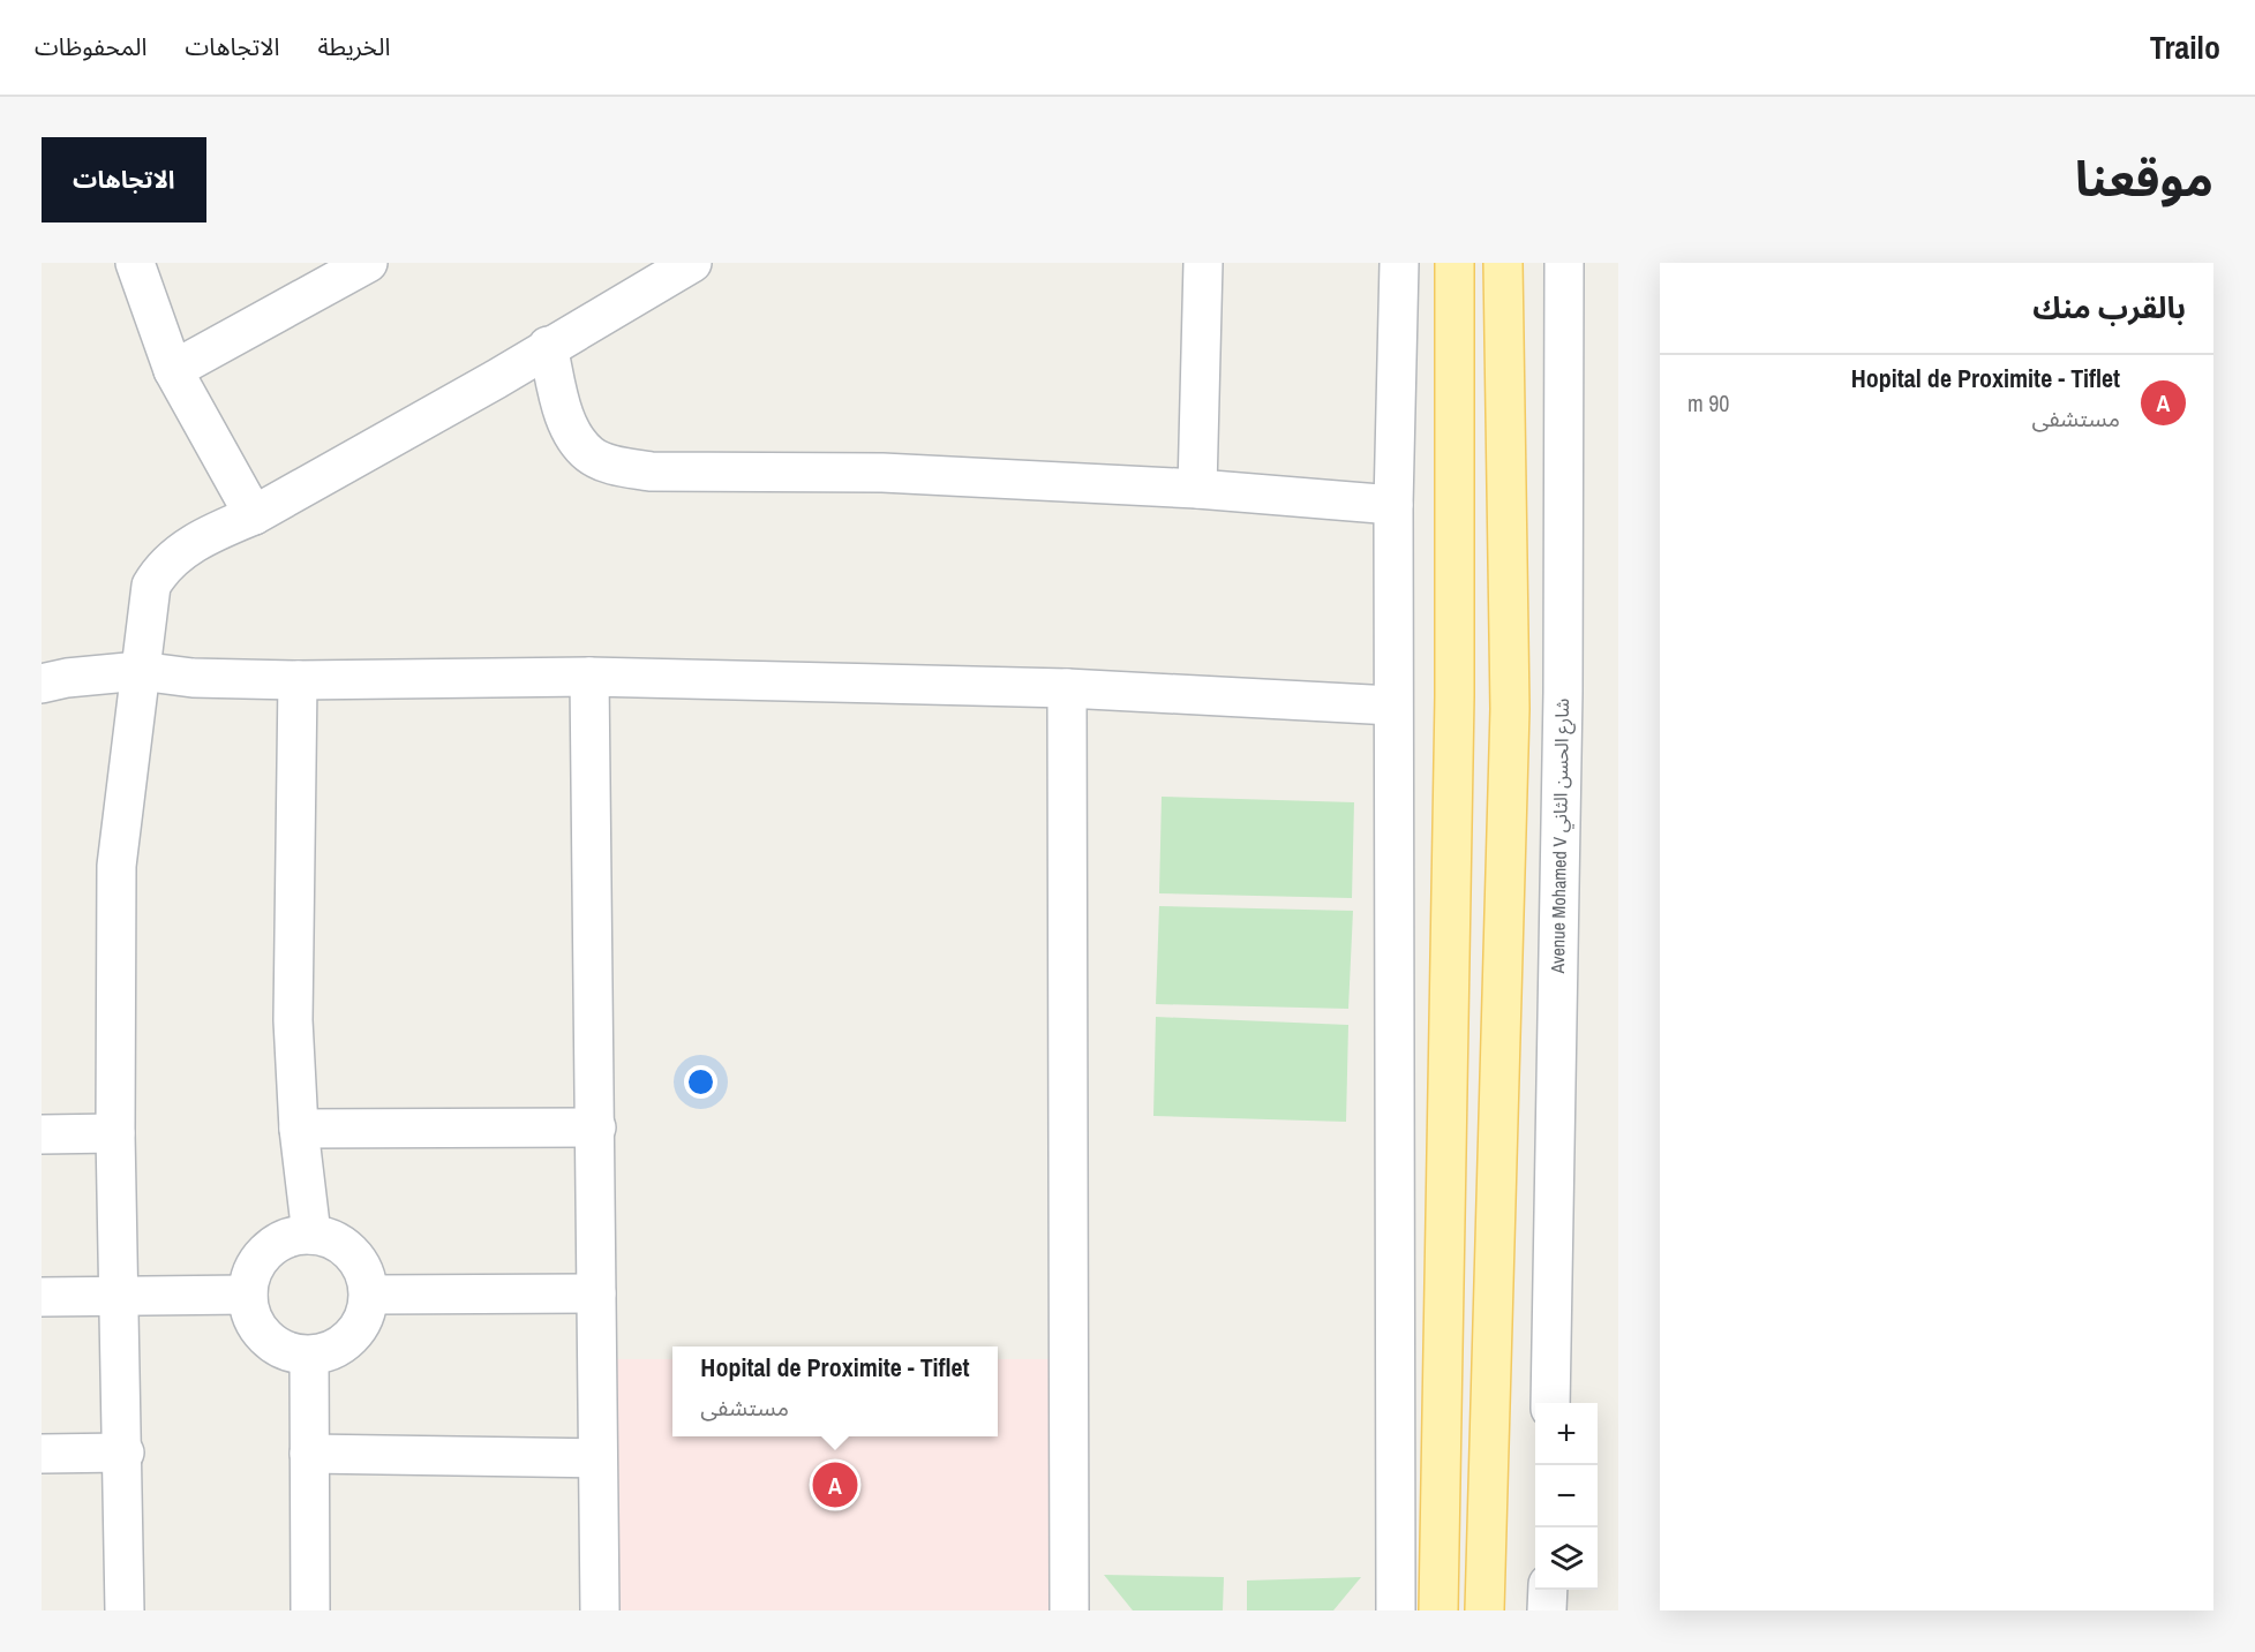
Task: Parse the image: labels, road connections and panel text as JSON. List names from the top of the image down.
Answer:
{
  "streets": {
    "street": ["Avenue Mohamed V شارع الحسن الثاني"]
  },
  "page": {
    "header": "Trailo",
    "nav": ["الخريطة", "الاتجاهات", "المحفوظات"],
    "title": "موقعنا",
    "buttons": "الاتجاهات",
    "heading": "بالقرب منك",
    "list": [
      {
        "mark": "A",
        "name": "Hopital de Proximite - Tiflet",
        "note": "مستشفى",
        "value": "90 m"
      }
    ],
    "popup": ["Hopital de Proximite - Tiflet", "مستشفى"],
    "map_buttons": ["+", "−"],
    "pins": "A"
  }
}
